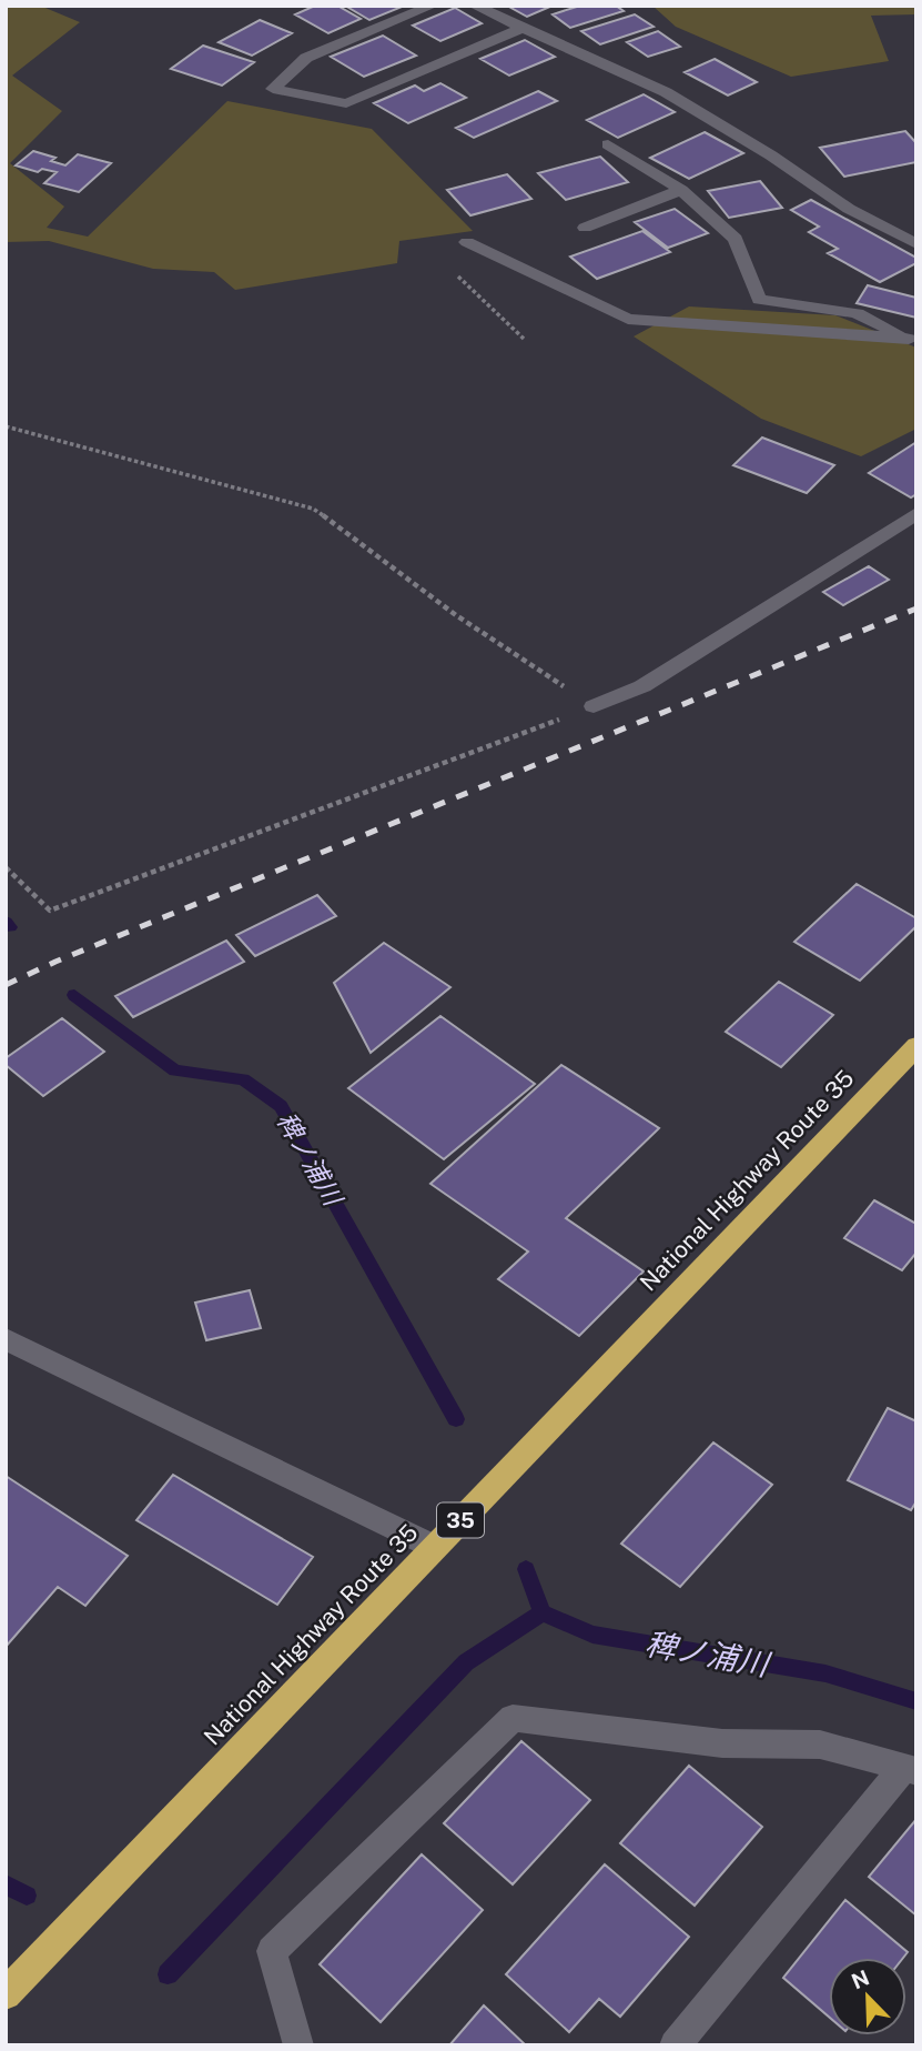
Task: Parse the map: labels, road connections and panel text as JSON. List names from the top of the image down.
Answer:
{
  "streets": {
    "highway": ["National Highway Route 35", "35"]
  },
  "water": ["稗ノ浦川"],
  "north": "top left"
}
